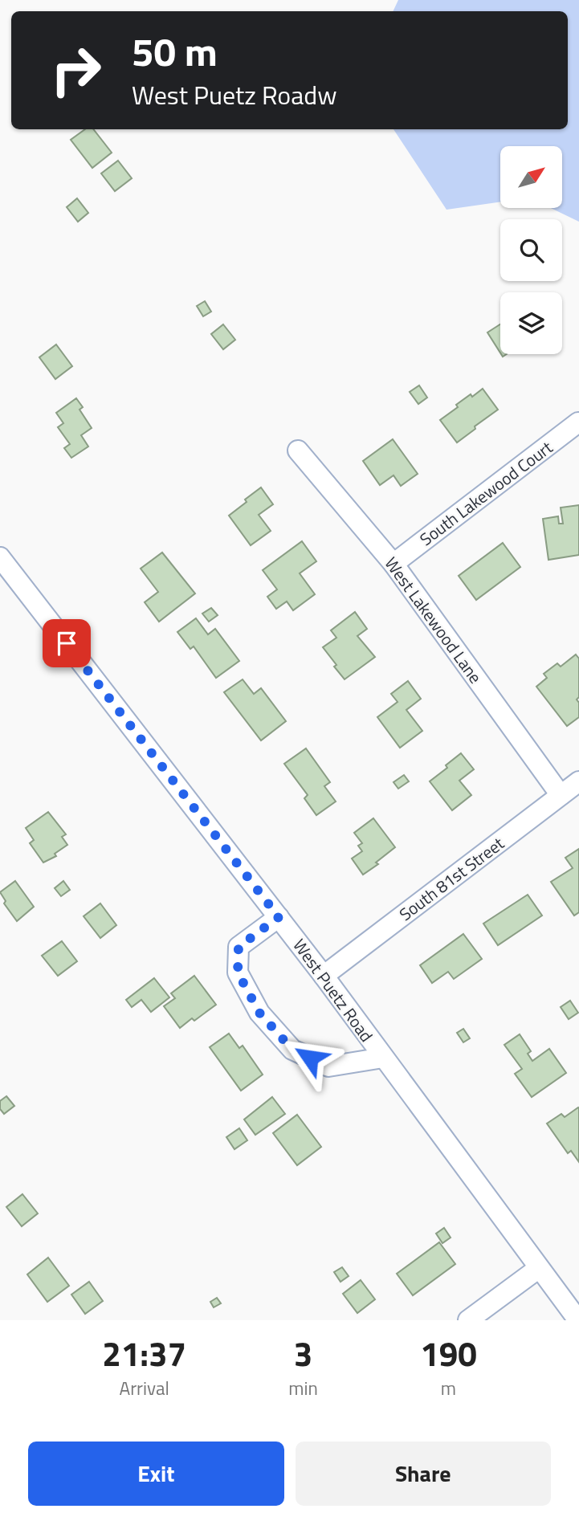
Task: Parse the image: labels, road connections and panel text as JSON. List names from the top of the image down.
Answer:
{
  "streets": {
    "street": [
      "South Lakewood Court",
      "West Lakewood Lane",
      "South 81st Street",
      "West Puetz Road"
    ]
  },
  "crossings": [
    ["South Lakewood Court", "West Lakewood Lane"],
    ["West Lakewood Lane", "South 81st Street"],
    ["South 81st Street", "West Puetz Road"]
  ],
  "north": "top right",
  "page": {
    "turn": ["50 m", "West Puetz Roadw"],
    "eta": [
      "21:37",
      "Arrival",
      "3",
      "min",
      "190",
      "m"
    ],
    "buttons": ["Exit", "Share"]
  }
}
